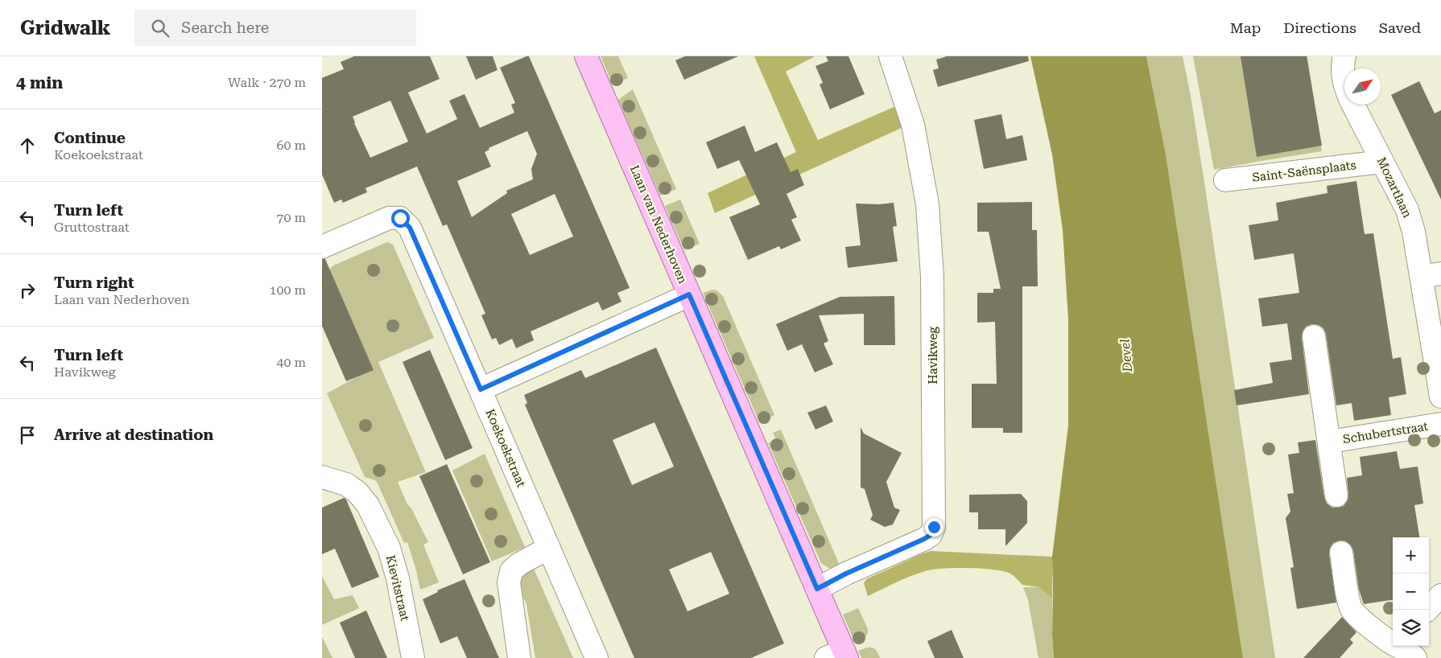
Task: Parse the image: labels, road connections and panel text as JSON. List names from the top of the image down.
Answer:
{
  "streets": {
    "main road": ["Laan van Nederhoven"],
    "street": [
      "Saint-Saënsplaats",
      "Mozartlaan",
      "Havikweg",
      "Schubertstraat",
      "Koekoekstraat",
      "Kievitstraat"
    ]
  },
  "crossings": [
    ["Saint-Saënsplaats", "Mozartlaan"],
    ["Laan van Nederhoven", "Havikweg"]
  ],
  "water": ["Devel"],
  "north": "top right",
  "page": {
    "header": "Gridwalk",
    "search": "Search here",
    "nav": ["Map", "Directions", "Saved"],
    "heading": ["4 min", "Walk · 270 m"],
    "list": [
      ["Continue", "Koekoekstraat", "60 m"],
      ["Turn left", "Gruttostraat", "70 m"],
      ["Turn right", "Laan van Nederhoven", "100 m"],
      ["Turn left", "Havikweg", "40 m"],
      "Arrive at destination"
    ],
    "map_buttons": ["+", "−"]
  }
}
